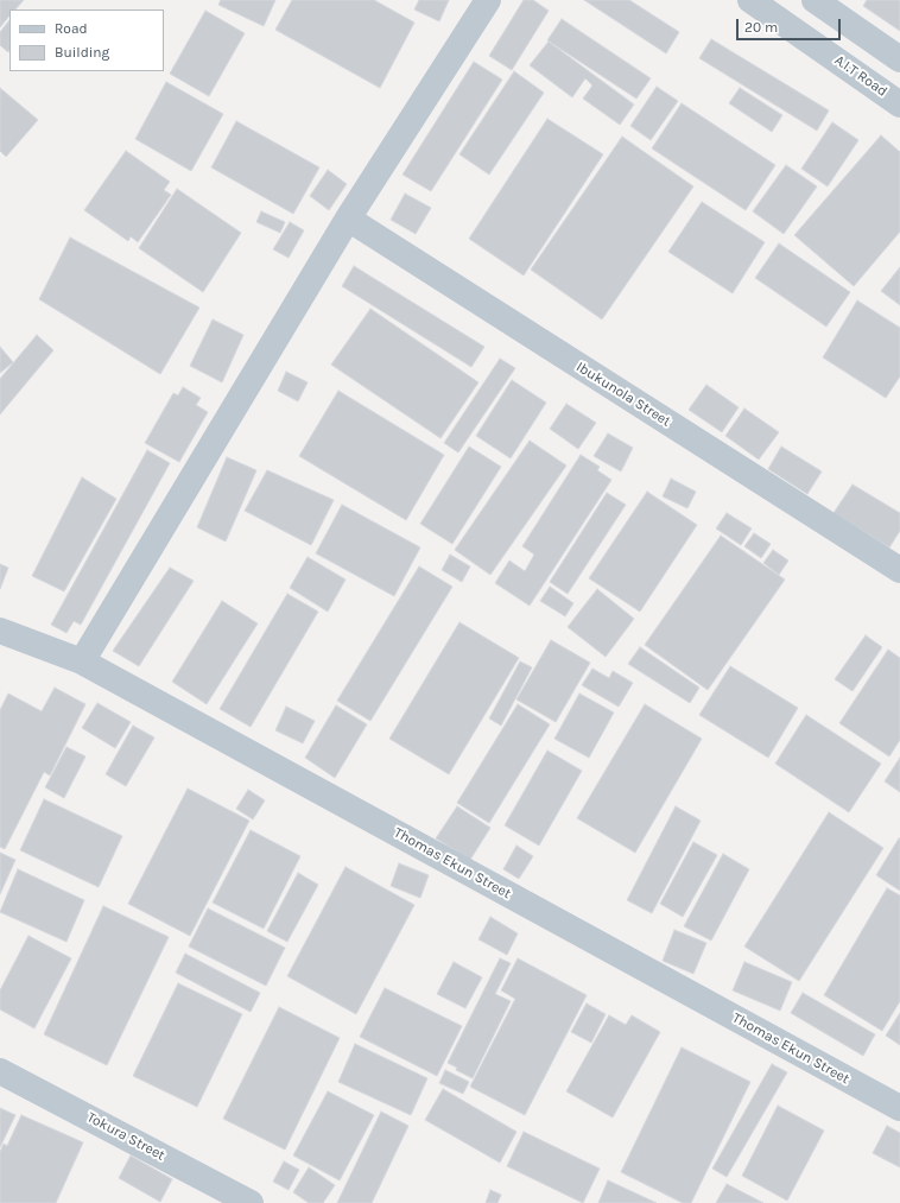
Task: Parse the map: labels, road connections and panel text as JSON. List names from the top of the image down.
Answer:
{
  "streets": {
    "street": [
      "A.I.T Road",
      "Ibukunola Street",
      "Thomas Ekun Street",
      "Tokura Street"
    ]
  },
  "legend": ["Road", "Building"],
  "scale_bar": "20 m"
}
